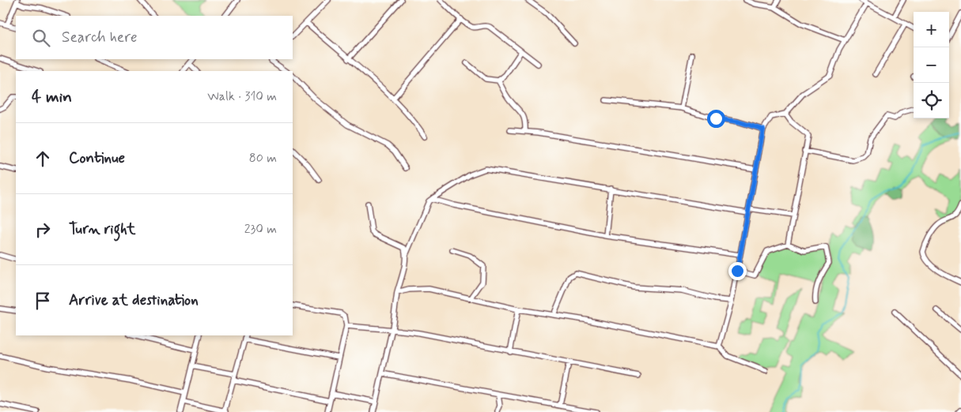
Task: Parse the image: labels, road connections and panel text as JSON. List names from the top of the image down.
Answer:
{
  "page": {
    "map_buttons": ["+", "−"],
    "search": "Search here",
    "heading": ["4 min", "Walk · 310 m"],
    "list": [
      ["Continue", "80 m"],
      ["Turn right", "230 m"],
      "Arrive at destination"
    ]
  }
}
